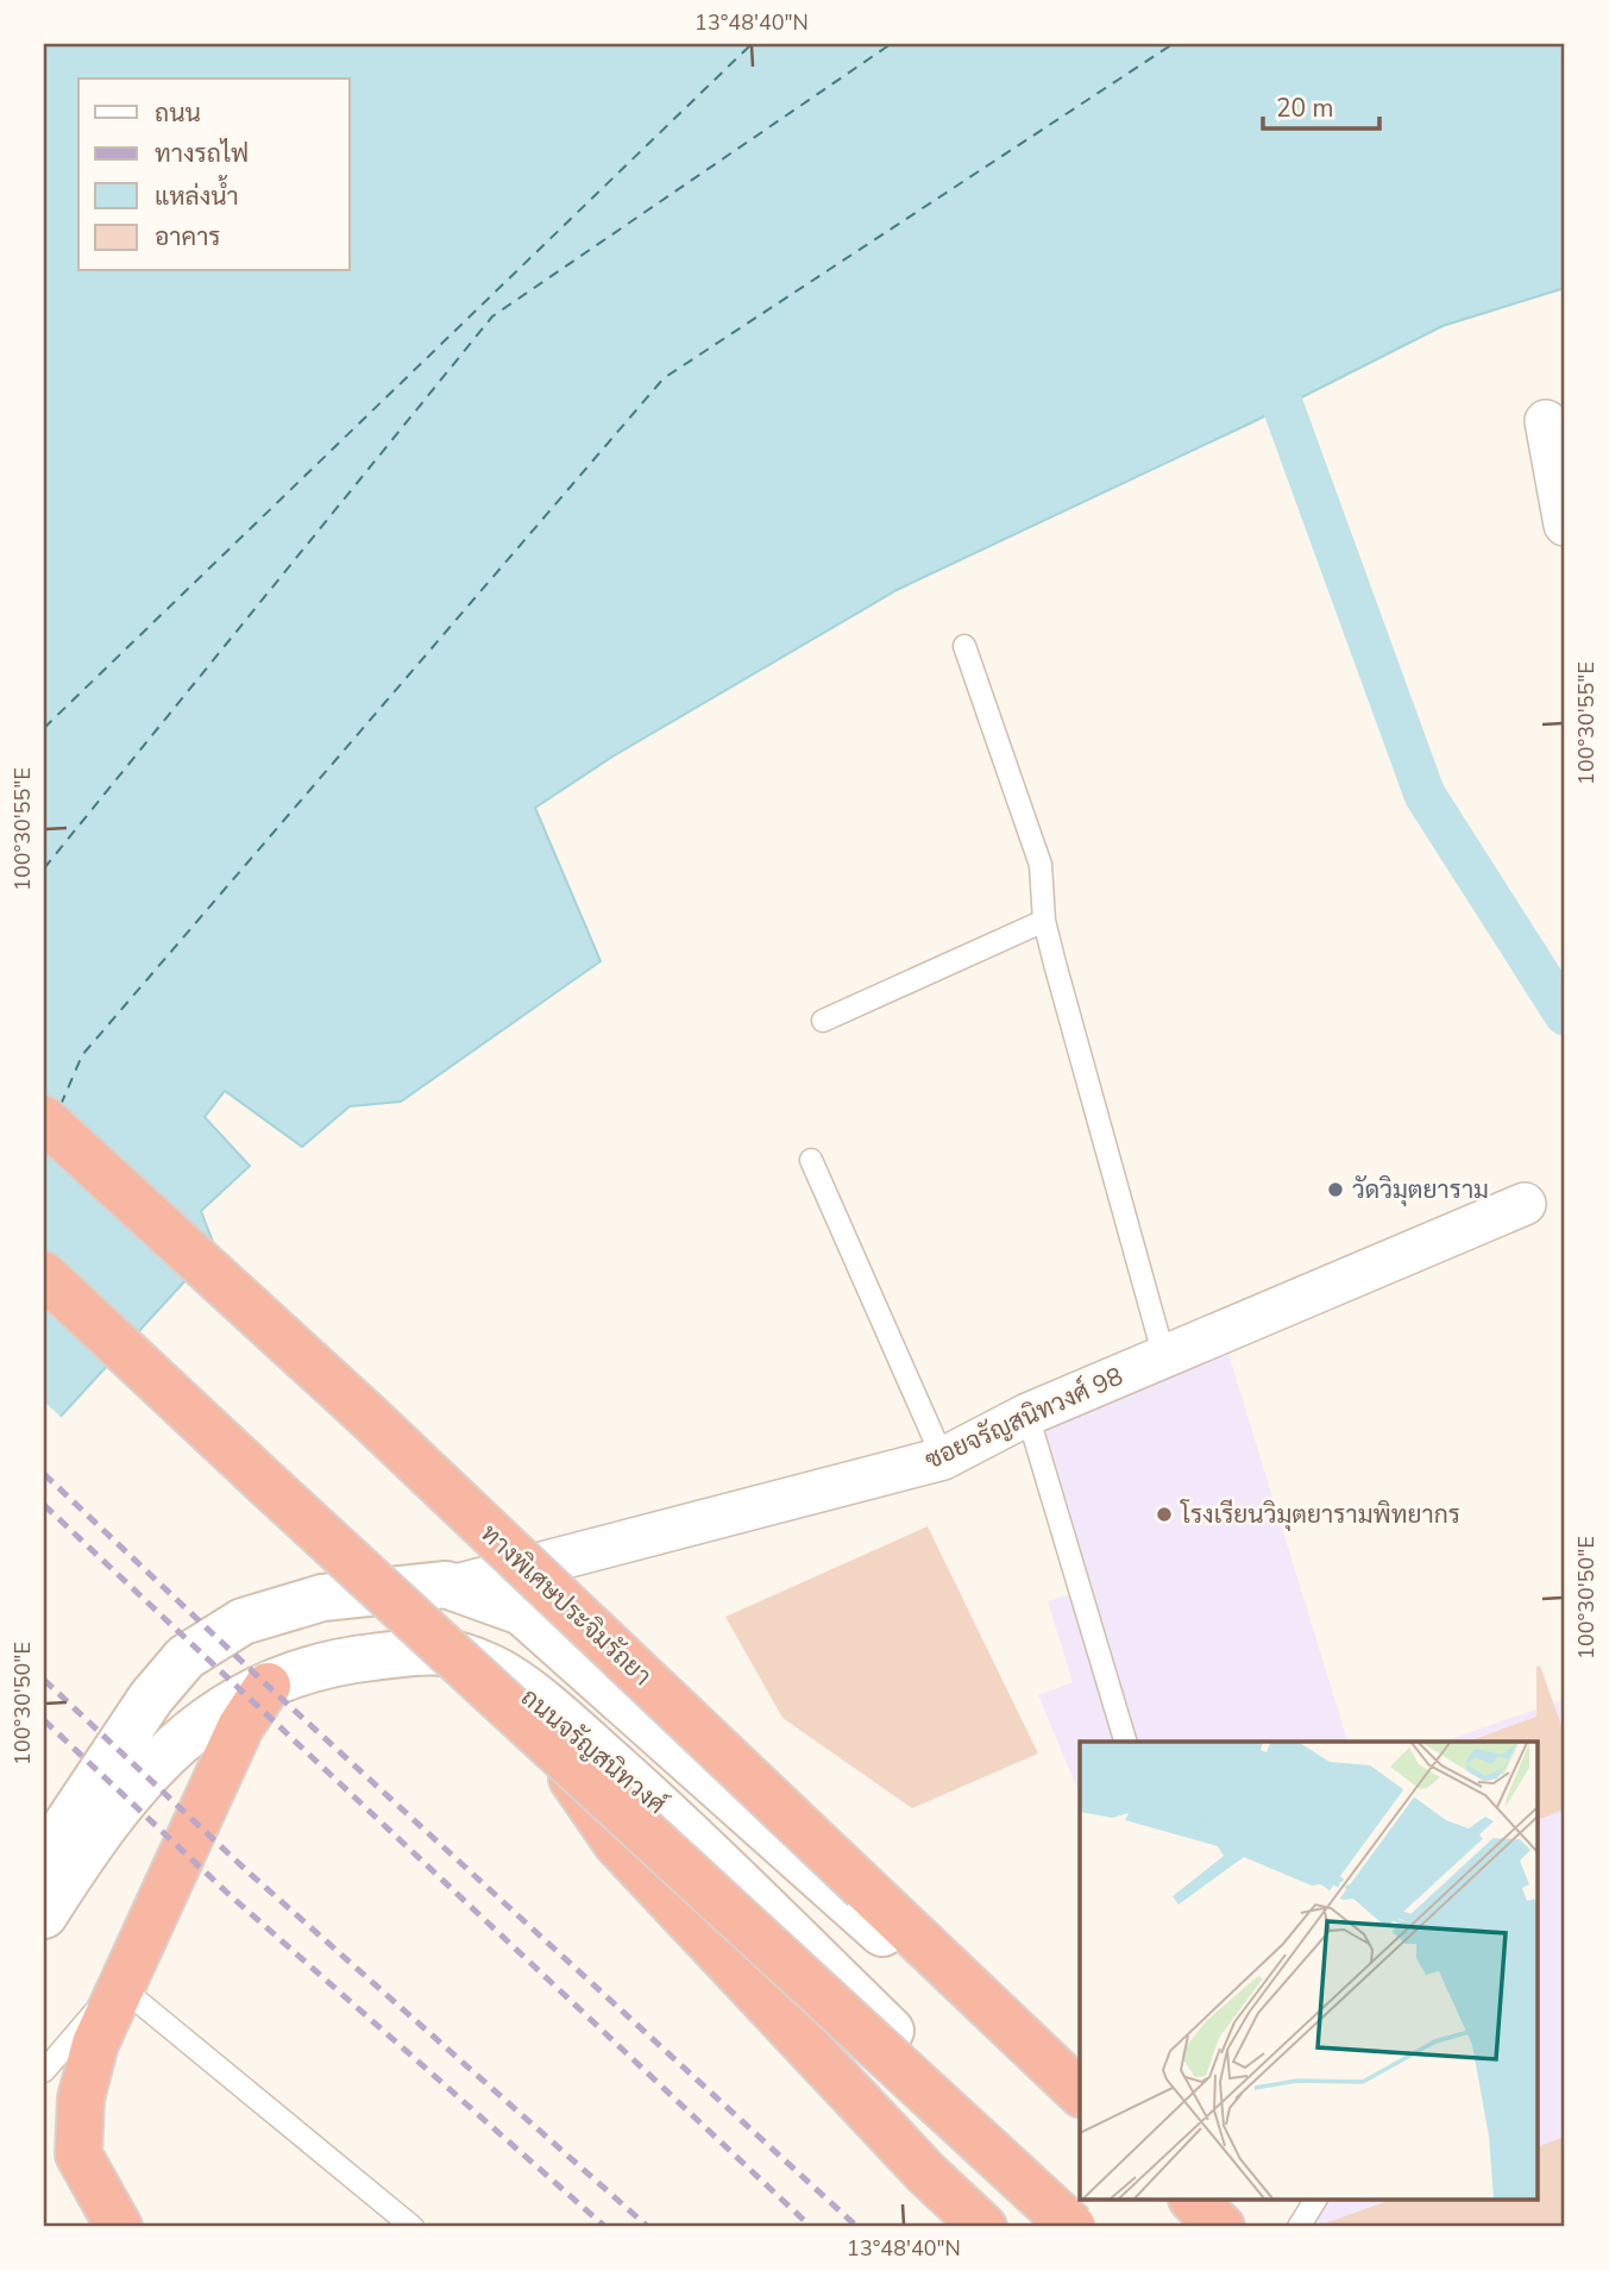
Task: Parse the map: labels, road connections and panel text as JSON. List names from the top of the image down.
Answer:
{
  "streets": {
    "highway": ["ทางพิเศษประจิมรัถยา"],
    "main road": ["ถนนจรัญสนิทวงศ์"],
    "street": ["ซอยจรัญสนิทวงศ์ 98"]
  },
  "crossings": [
    ["ซอยจรัญสนิทวงศ์ 98", "ถนนจรัญสนิทวงศ์"]
  ],
  "places": ["วัดวิมุตยาราม", "โรงเรียนวิมุตยารามพิทยากร"],
  "legend": [
    "ถนน",
    "ทางรถไฟ",
    "แหล่งน้ำ",
    "อาคาร"
  ],
  "scale_bar": "20 m",
  "coordinates": ["13°48'40\"N", "100°30'55\"E", "100°30'50\"E"]
}
